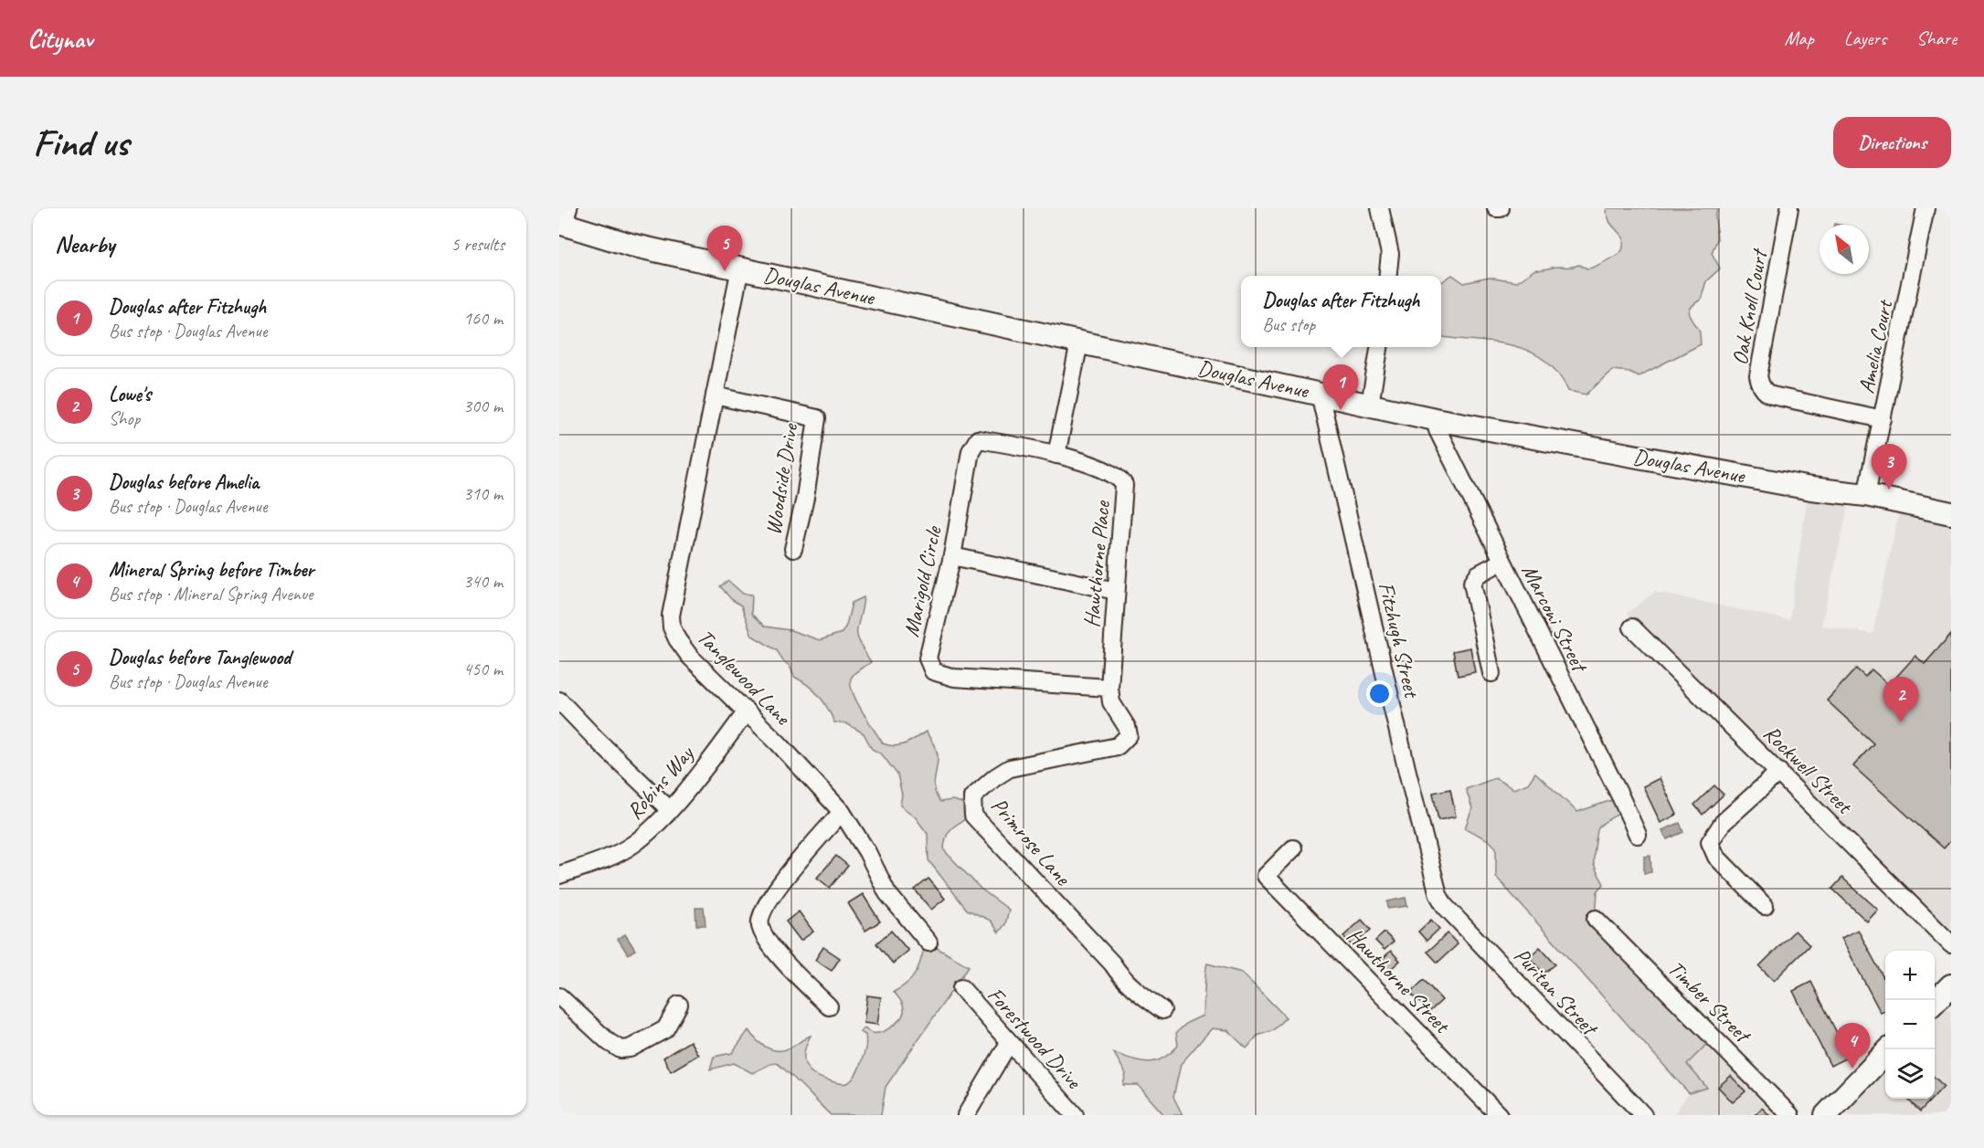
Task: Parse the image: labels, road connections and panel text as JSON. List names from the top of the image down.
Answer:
{
  "streets": {
    "main road": ["Douglas Avenue"],
    "street": [
      "Oak Knoll Court",
      "Amelia Court",
      "Woodside Drive",
      "Hawthorne Place",
      "Marigold Circle",
      "Marconi Street",
      "Fitzhugh Street",
      "Tanglewood Lane",
      "Rockwell Street",
      "Robins Way",
      "Primrose Lane",
      "Hawthorne Street",
      "Puritan Street",
      "Timber Street",
      "Forestwood Drive"
    ]
  },
  "crossings": [
    ["Douglas Avenue", "Amelia Court"],
    ["Douglas Avenue", "Marconi Street"],
    ["Douglas Avenue", "Fitzhugh Street"],
    ["Douglas Avenue", "Tanglewood Lane"],
    ["Oak Knoll Court", "Amelia Court"],
    ["Woodside Drive", "Tanglewood Lane"],
    ["Hawthorne Place", "Marigold Circle"],
    ["Hawthorne Place", "Primrose Lane"],
    ["Fitzhugh Street", "Puritan Street"],
    ["Tanglewood Lane", "Robins Way"]
  ],
  "north": "top left",
  "page": {
    "header": "Citynav",
    "nav": ["Map", "Layers", "Share"],
    "buttons": "Directions",
    "title": "Find us",
    "heading": ["Nearby", "5 results"],
    "pins": [
      "5",
      "1",
      "3",
      "2",
      "4"
    ],
    "popup": ["Douglas after Fitzhugh", "Bus stop"],
    "list": [
      {
        "mark": "1",
        "name": "Douglas after Fitzhugh",
        "note": "Bus stop · Douglas Avenue",
        "value": "160 m"
      },
      {
        "mark": "2",
        "name": "Lowe's",
        "note": "Shop",
        "value": "300 m"
      },
      {
        "mark": "3",
        "name": "Douglas before Amelia",
        "note": "Bus stop · Douglas Avenue",
        "value": "310 m"
      },
      {
        "mark": "4",
        "name": "Mineral Spring before Timber",
        "note": "Bus stop · Mineral Spring Avenue",
        "value": "340 m"
      },
      {
        "mark": "5",
        "name": "Douglas before Tanglewood",
        "note": "Bus stop · Douglas Avenue",
        "value": "450 m"
      }
    ],
    "map_buttons": ["+", "−"]
  }
}
